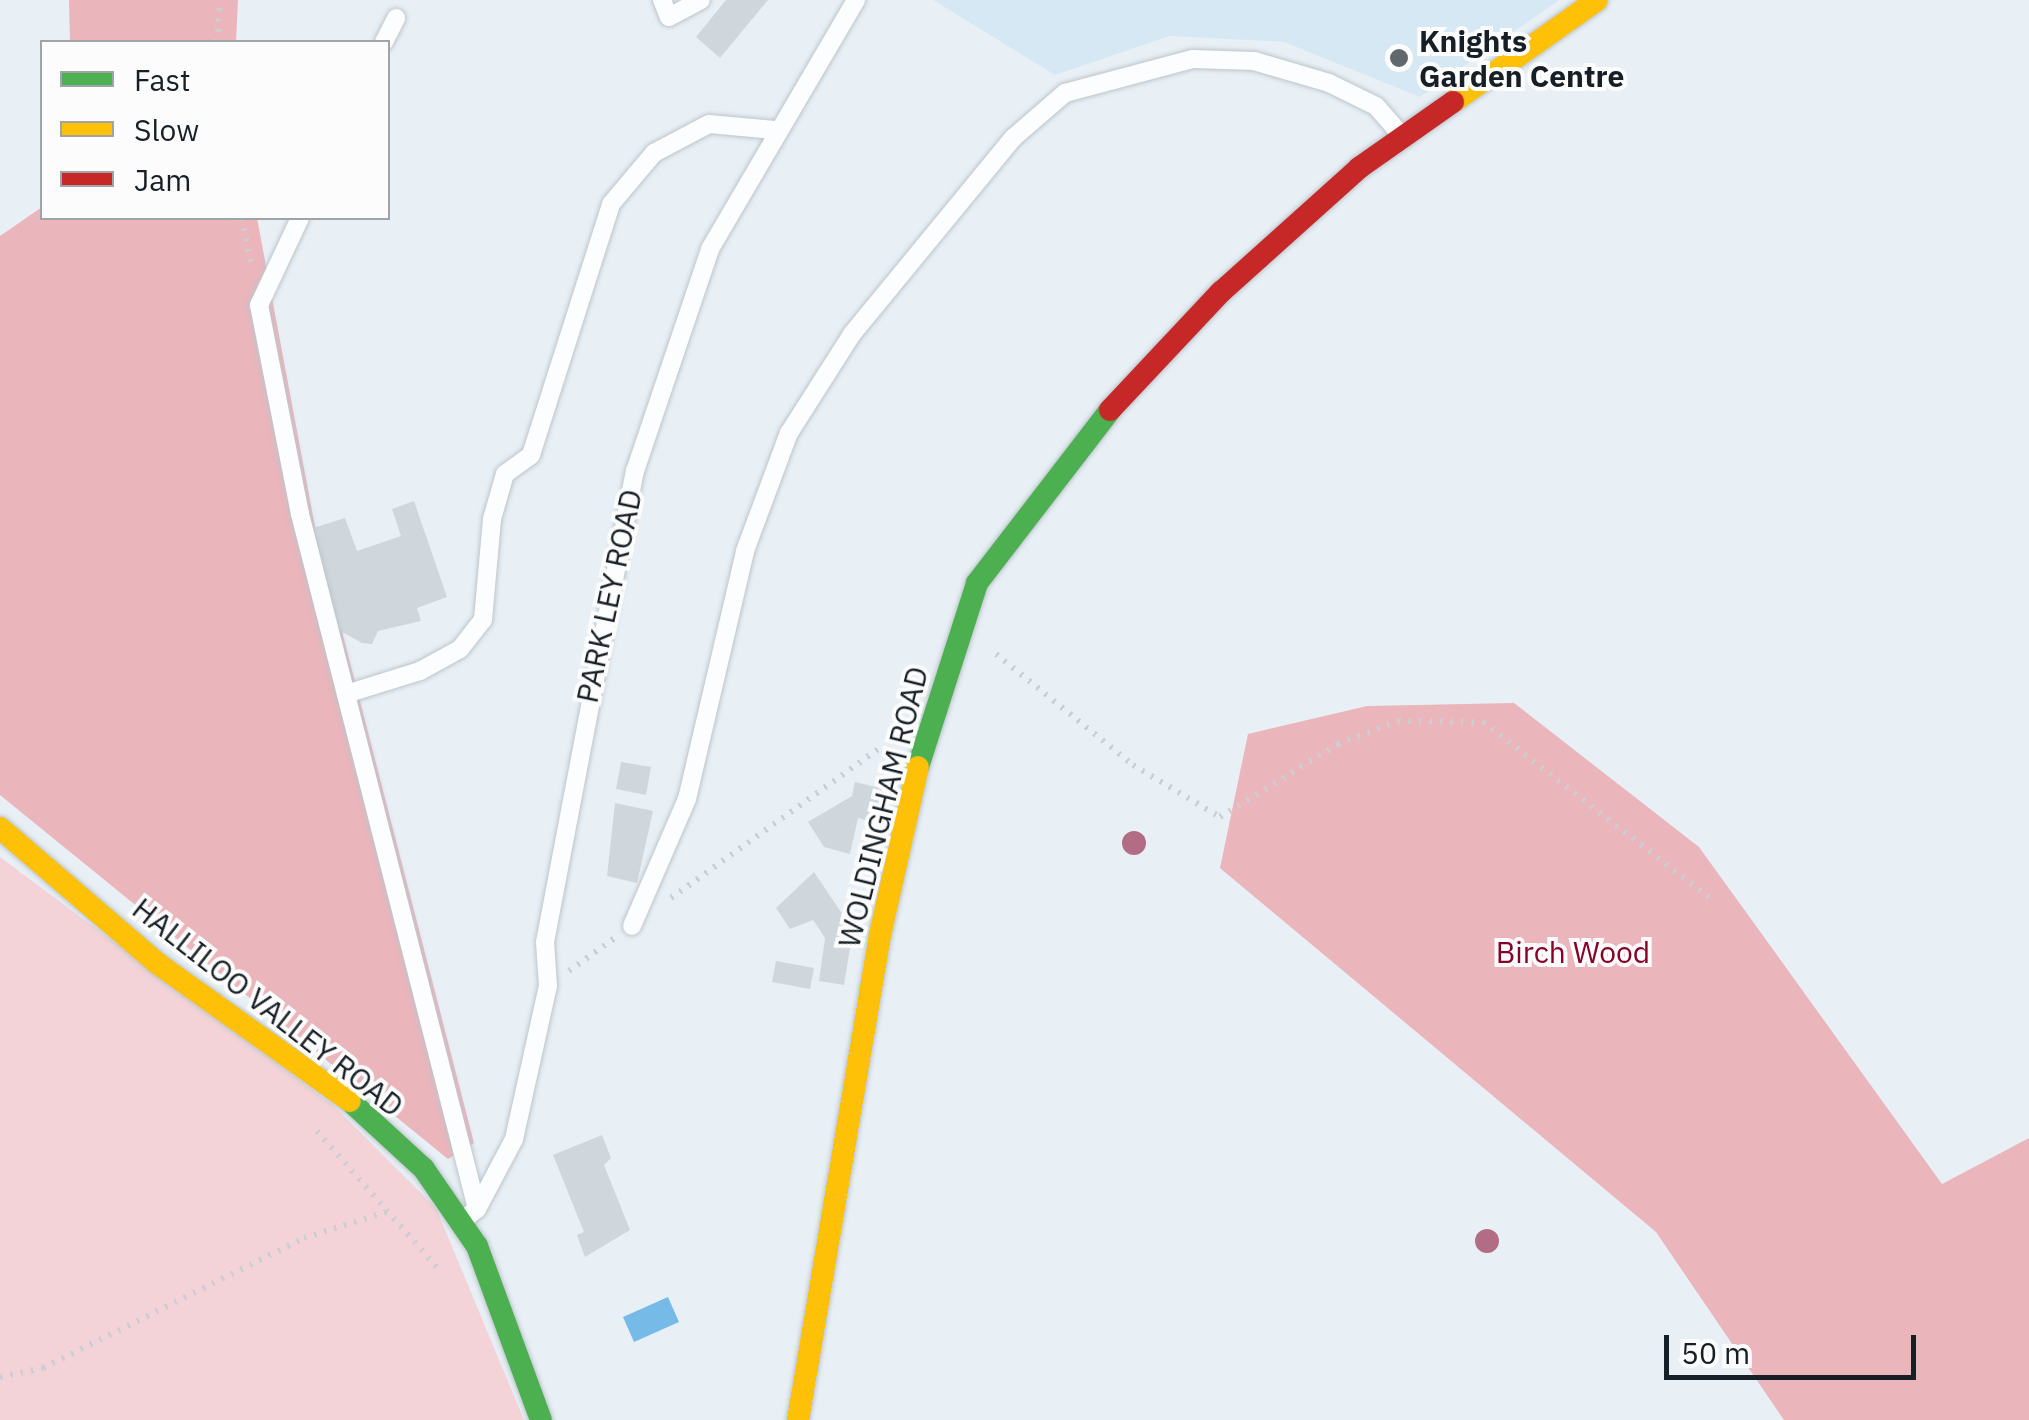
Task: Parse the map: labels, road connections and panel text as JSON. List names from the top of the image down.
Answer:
{
  "streets": {
    "street": ["WOLDINGHAM ROAD", "HALLILOO VALLEY ROAD"],
    "lane": ["PARK LEY ROAD"]
  },
  "crossings": [
    ["PARK LEY ROAD", "HALLILOO VALLEY ROAD"]
  ],
  "parks": ["Birch Wood"],
  "places": ["Knights Garden Centre"],
  "legend": ["Fast", "Slow", "Jam"],
  "scale_bar": "50 m"
}
